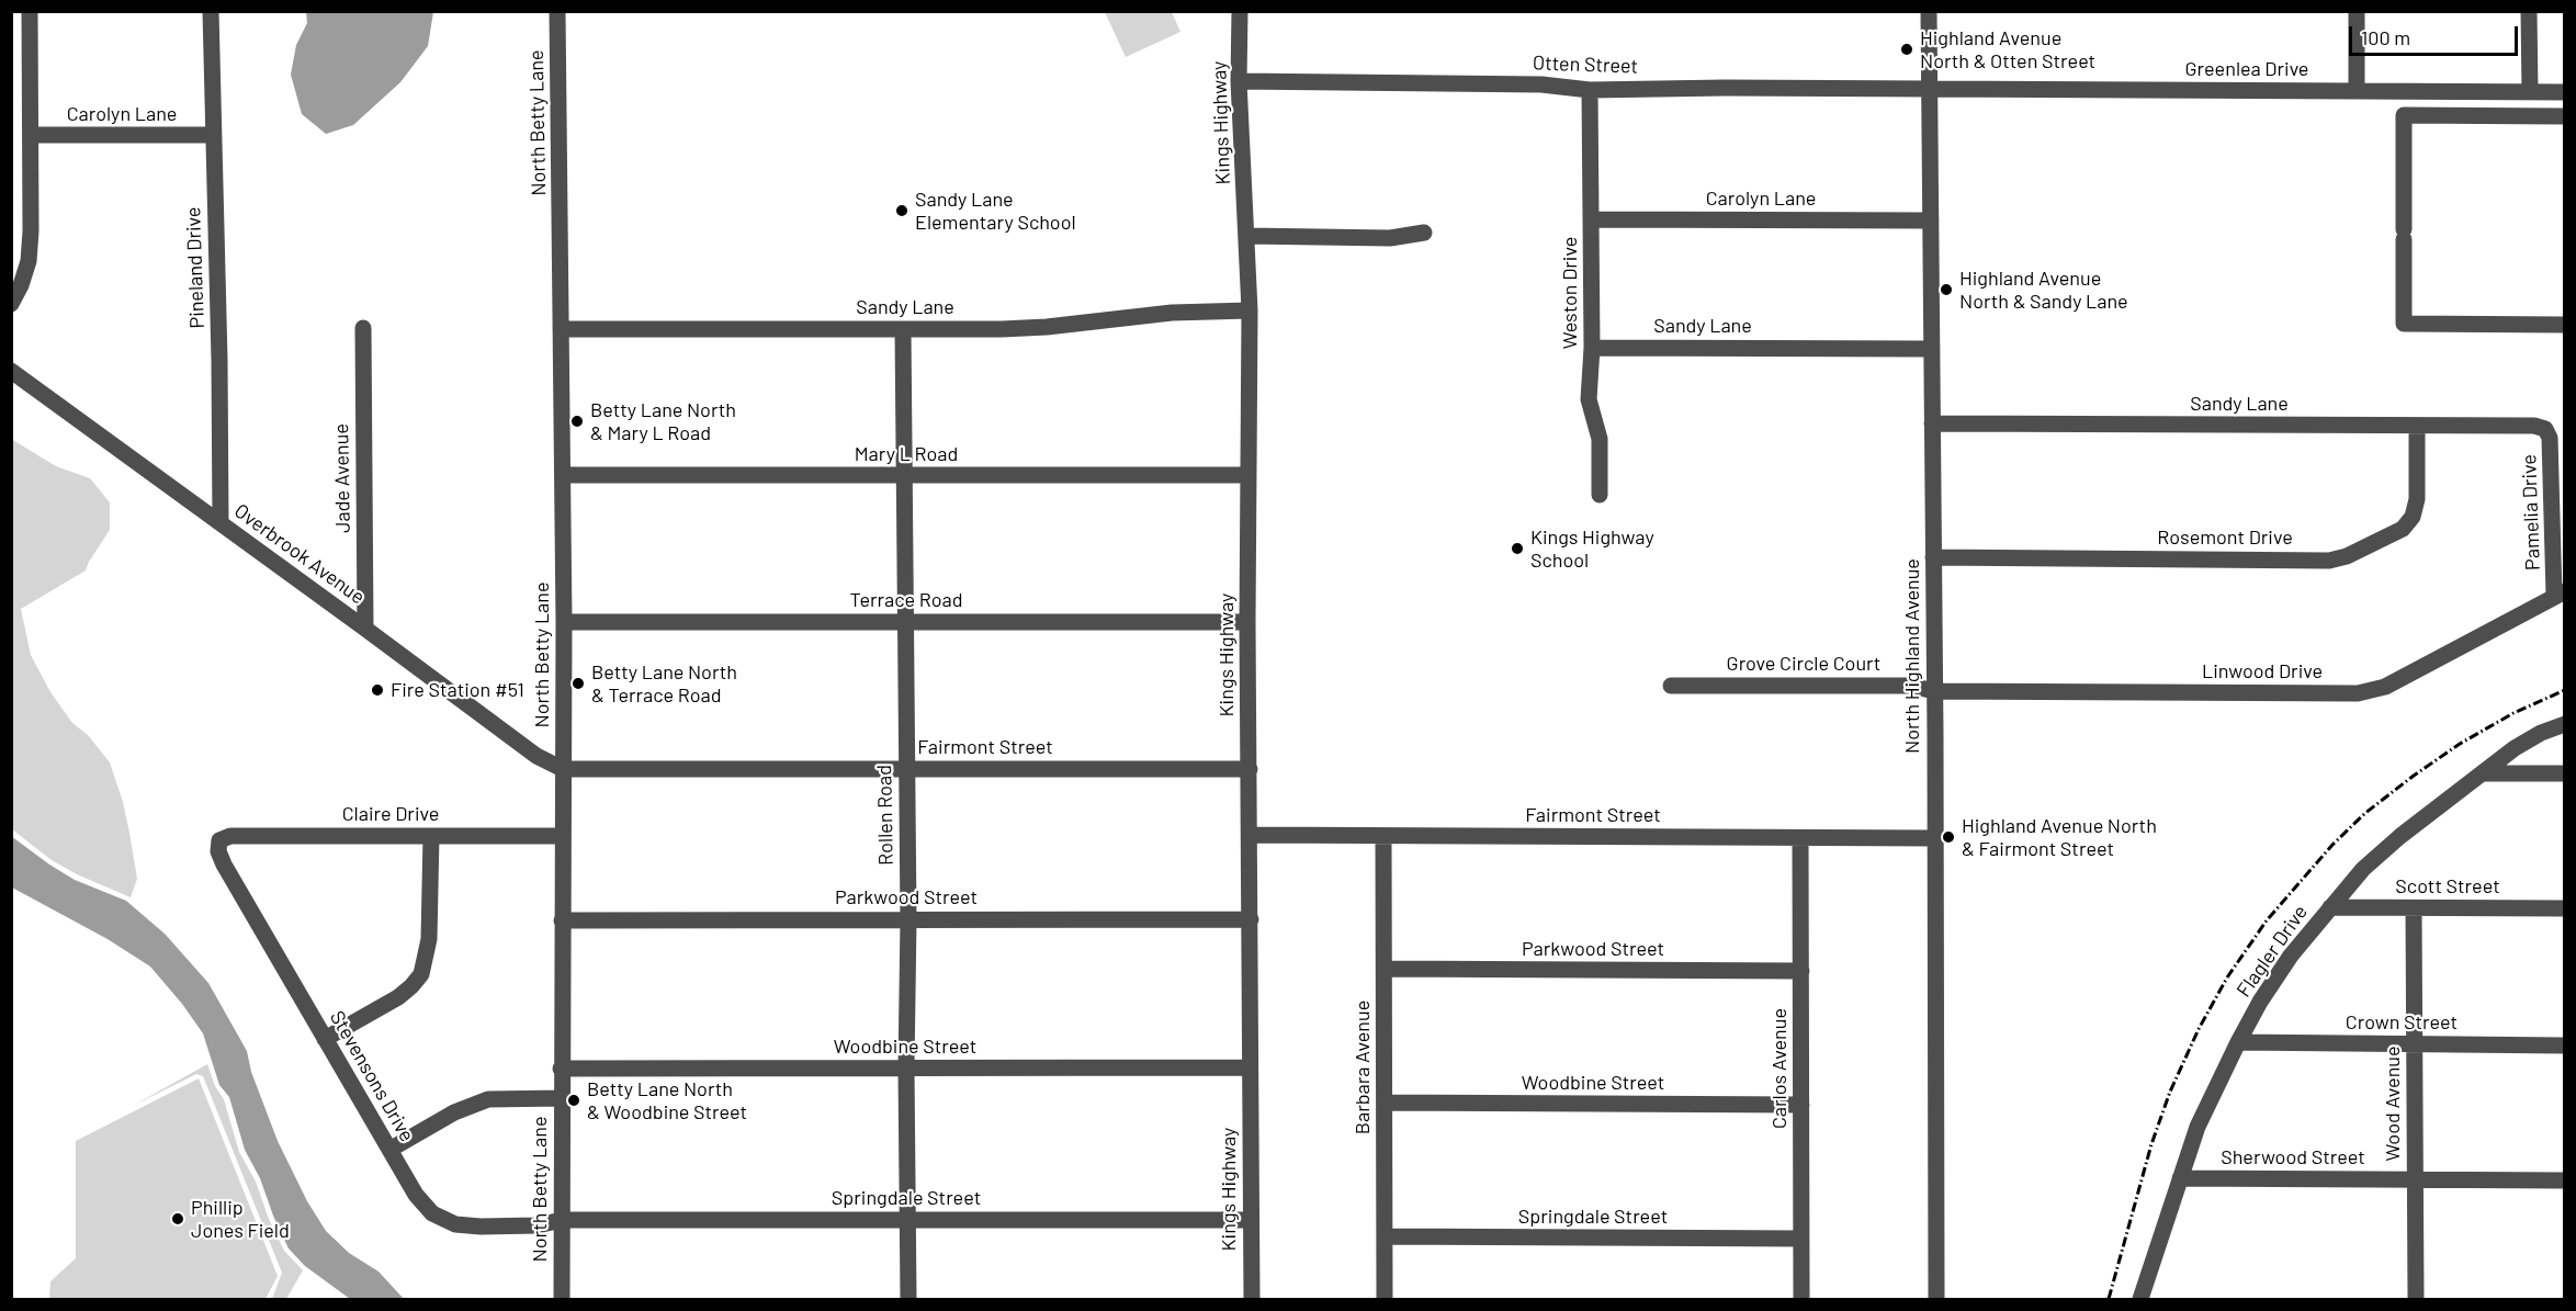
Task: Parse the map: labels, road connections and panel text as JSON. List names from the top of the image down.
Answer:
{
  "streets": {
    "street": [
      "Otten Street",
      "Greenlea Drive",
      "Carolyn Lane",
      "North Betty Lane",
      "Kings Highway",
      "Pineland Drive",
      "Weston Drive",
      "Sandy Lane",
      "Mary L Road",
      "Jade Avenue",
      "Pamelia Drive",
      "Rosemont Drive",
      "Overbrook Avenue",
      "Terrace Road",
      "North Highland Avenue",
      "Grove Circle Court",
      "Linwood Drive",
      "Fairmont Street",
      "Claire Drive",
      "Rollen Road",
      "Scott Street",
      "Parkwood Street",
      "Flagler Drive",
      "Crown Street",
      "Woodbine Street",
      "Barbara Avenue",
      "Carlos Avenue",
      "Stevensons Drive",
      "Wood Avenue",
      "Sherwood Street",
      "Springdale Street"
    ]
  },
  "crossings": [
    ["Otten Street", "Greenlea Drive"],
    ["Otten Street", "Kings Highway"],
    ["Otten Street", "Weston Drive"],
    ["Otten Street", "North Highland Avenue"],
    ["Greenlea Drive", "North Highland Avenue"],
    ["Carolyn Lane", "Pineland Drive"],
    ["Carolyn Lane", "Weston Drive"],
    ["Carolyn Lane", "North Highland Avenue"],
    ["North Betty Lane", "Sandy Lane"],
    ["North Betty Lane", "Mary L Road"],
    ["North Betty Lane", "Overbrook Avenue"],
    ["North Betty Lane", "Terrace Road"],
    ["North Betty Lane", "Fairmont Street"],
    ["North Betty Lane", "Claire Drive"],
    ["North Betty Lane", "Parkwood Street"],
    ["North Betty Lane", "Woodbine Street"],
    ["North Betty Lane", "Stevensons Drive"],
    ["North Betty Lane", "Springdale Street"],
    ["Kings Highway", "Sandy Lane"],
    ["Kings Highway", "Mary L Road"],
    ["Kings Highway", "Terrace Road"],
    ["Kings Highway", "Fairmont Street"],
    ["Kings Highway", "Parkwood Street"],
    ["Kings Highway", "Woodbine Street"],
    ["Kings Highway", "Springdale Street"],
    ["Pineland Drive", "Overbrook Avenue"],
    ["Weston Drive", "Sandy Lane"],
    ["Sandy Lane", "Pamelia Drive"],
    ["Sandy Lane", "Rosemont Drive"],
    ["Sandy Lane", "North Highland Avenue"],
    ["Sandy Lane", "Rollen Road"],
    ["Mary L Road", "Rollen Road"],
    ["Jade Avenue", "Overbrook Avenue"],
    ["Pamelia Drive", "Linwood Drive"],
    ["Rosemont Drive", "North Highland Avenue"],
    ["Overbrook Avenue", "Fairmont Street"],
    ["Terrace Road", "Rollen Road"],
    ["North Highland Avenue", "Grove Circle Court"],
    ["North Highland Avenue", "Linwood Drive"],
    ["North Highland Avenue", "Fairmont Street"],
    ["Grove Circle Court", "Linwood Drive"],
    ["Fairmont Street", "Rollen Road"],
    ["Fairmont Street", "Barbara Avenue"],
    ["Fairmont Street", "Carlos Avenue"],
    ["Claire Drive", "Stevensons Drive"],
    ["Rollen Road", "Parkwood Street"],
    ["Rollen Road", "Woodbine Street"],
    ["Rollen Road", "Springdale Street"],
    ["Scott Street", "Flagler Drive"],
    ["Scott Street", "Wood Avenue"],
    ["Parkwood Street", "Barbara Avenue"],
    ["Parkwood Street", "Carlos Avenue"],
    ["Flagler Drive", "Crown Street"],
    ["Flagler Drive", "Sherwood Street"],
    ["Crown Street", "Wood Avenue"],
    ["Woodbine Street", "Barbara Avenue"],
    ["Woodbine Street", "Carlos Avenue"],
    ["Barbara Avenue", "Springdale Street"],
    ["Carlos Avenue", "Springdale Street"],
    ["Stevensons Drive", "Springdale Street"],
    ["Wood Avenue", "Sherwood Street"]
  ],
  "places": [
    "Highland Avenue North & Otten Street",
    "Sandy Lane Elementary School",
    "Highland Avenue North & Sandy Lane",
    "Betty Lane North & Mary L Road",
    "Kings Highway School",
    "Betty Lane North & Terrace Road",
    "Fire Station #51",
    "Highland Avenue North & Fairmont Street",
    "Betty Lane North & Woodbine Street",
    "Phillip Jones Field"
  ],
  "scale_bar": "100 m"
}
